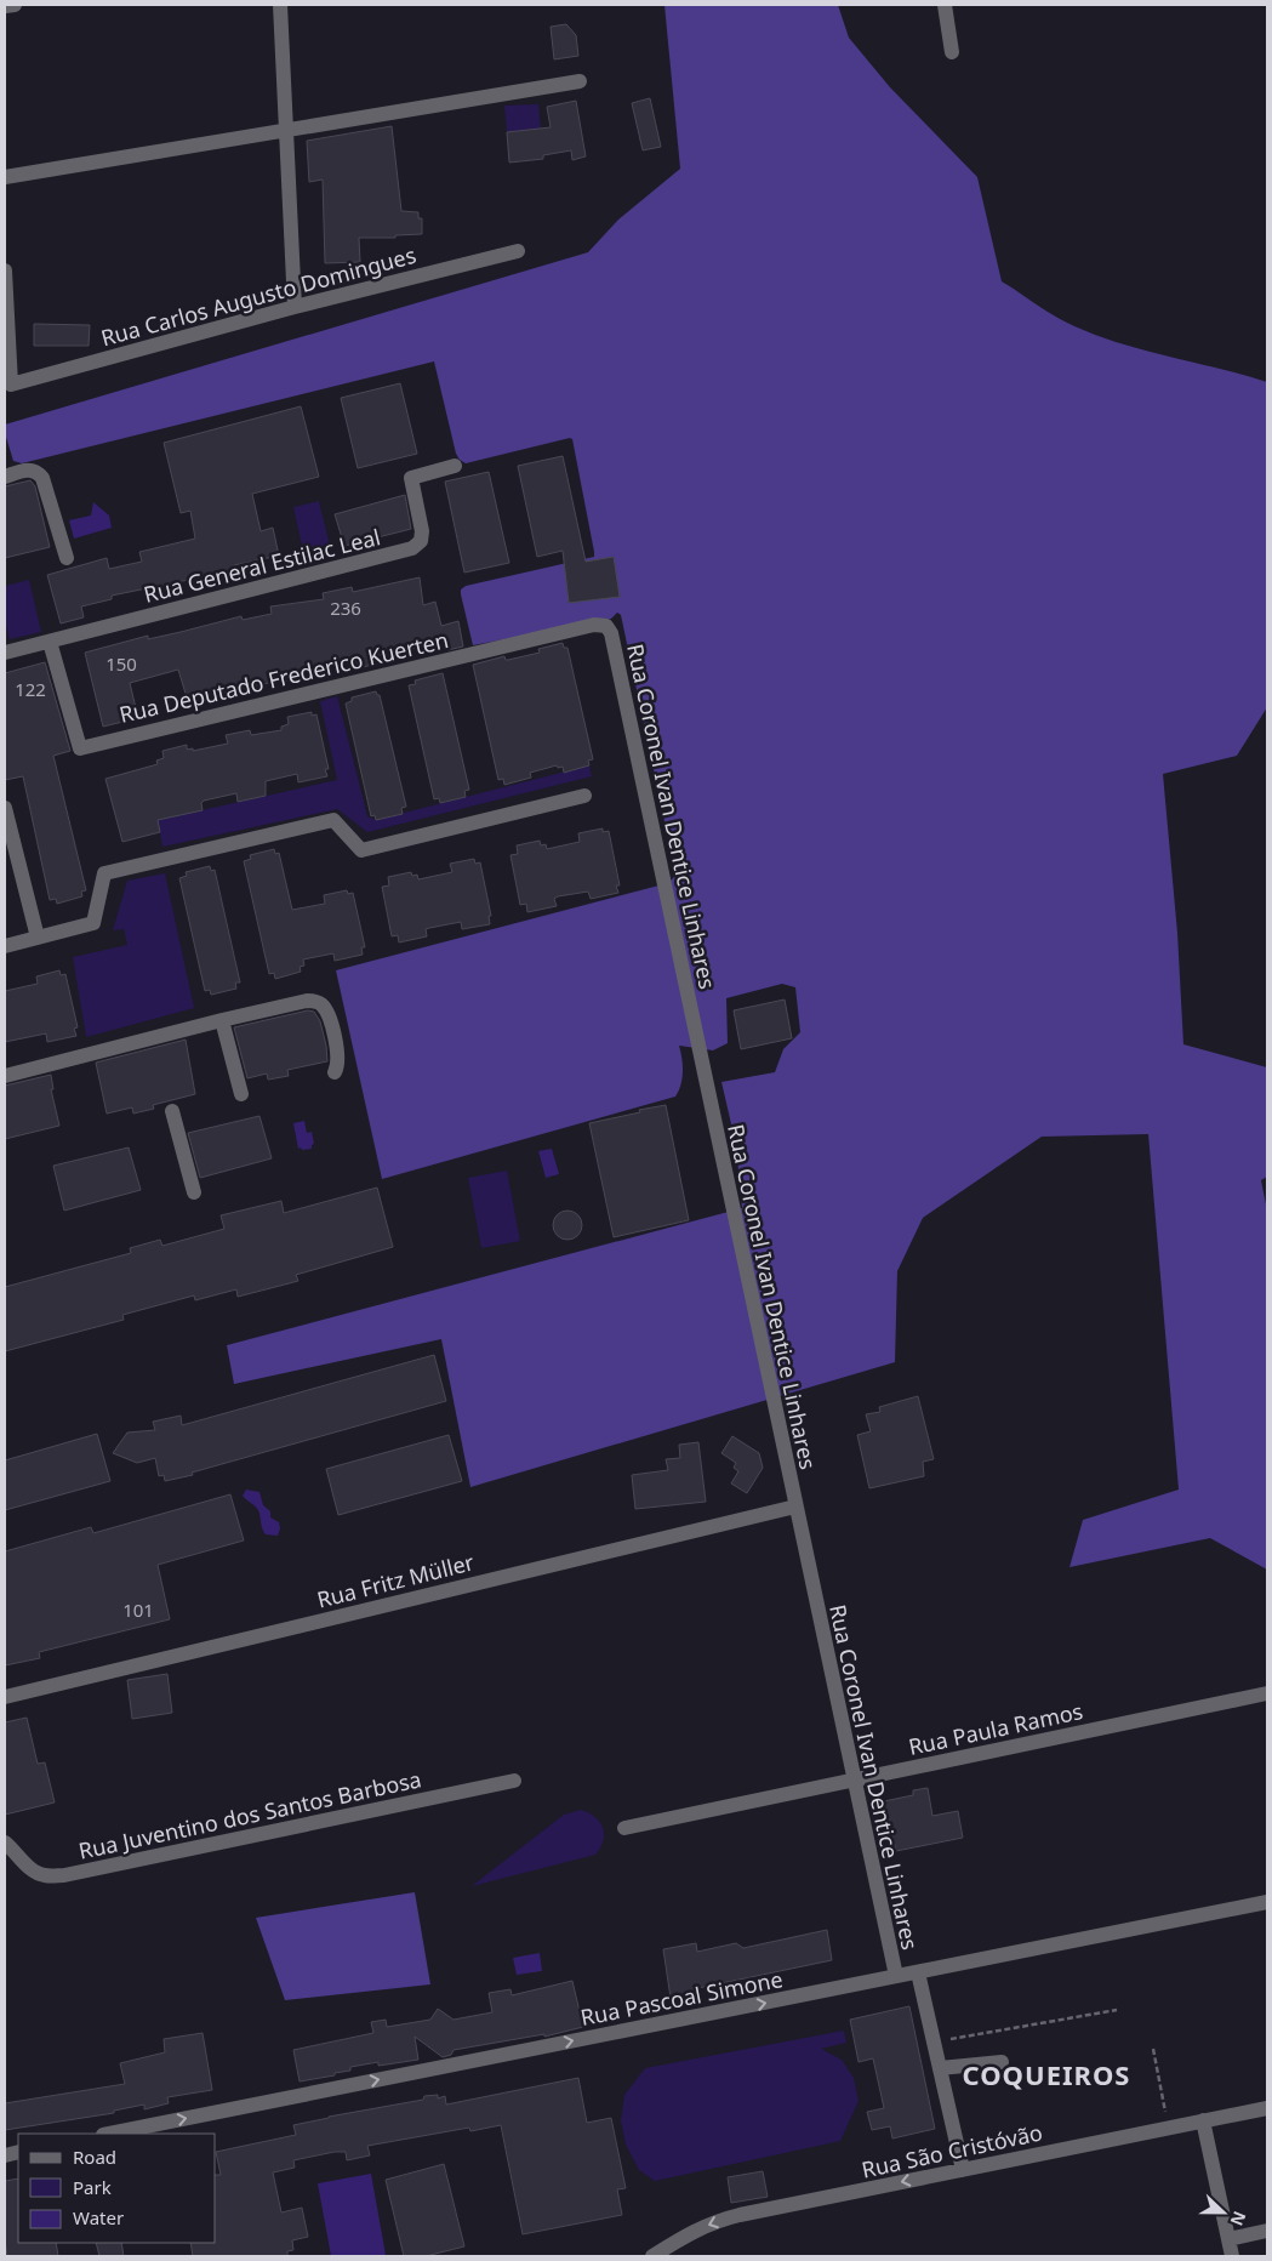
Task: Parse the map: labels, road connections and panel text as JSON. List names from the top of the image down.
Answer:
{
  "streets": {
    "street": [
      "Rua Carlos Augusto Domingues",
      "Rua General Estilac Leal",
      "Rua Deputado Frederico Kuerten",
      "Rua Coronel Ivan Dentice Linhares",
      "Rua Fritz Müller",
      "Rua Paula Ramos",
      "Rua Juventino dos Santos Barbosa",
      "Rua Pascoal Simone",
      "Rua São Cristóvão"
    ]
  },
  "crossings": [
    ["Rua General Estilac Leal", "Rua Deputado Frederico Kuerten"],
    ["Rua Deputado Frederico Kuerten", "Rua Coronel Ivan Dentice Linhares"],
    ["Rua Coronel Ivan Dentice Linhares", "Rua Fritz Müller"],
    ["Rua Coronel Ivan Dentice Linhares", "Rua Paula Ramos"],
    ["Rua Coronel Ivan Dentice Linhares", "Rua Pascoal Simone"],
    ["Rua Coronel Ivan Dentice Linhares", "Rua São Cristóvão"]
  ],
  "one_way": ["Rua Pascoal Simone", "Rua São Cristóvão"],
  "districts": ["COQUEIROS"],
  "house_numbers": [
    "236",
    "150",
    "122",
    "101"
  ],
  "legend": ["Road", "Park", "Water"],
  "north": "right"
}
